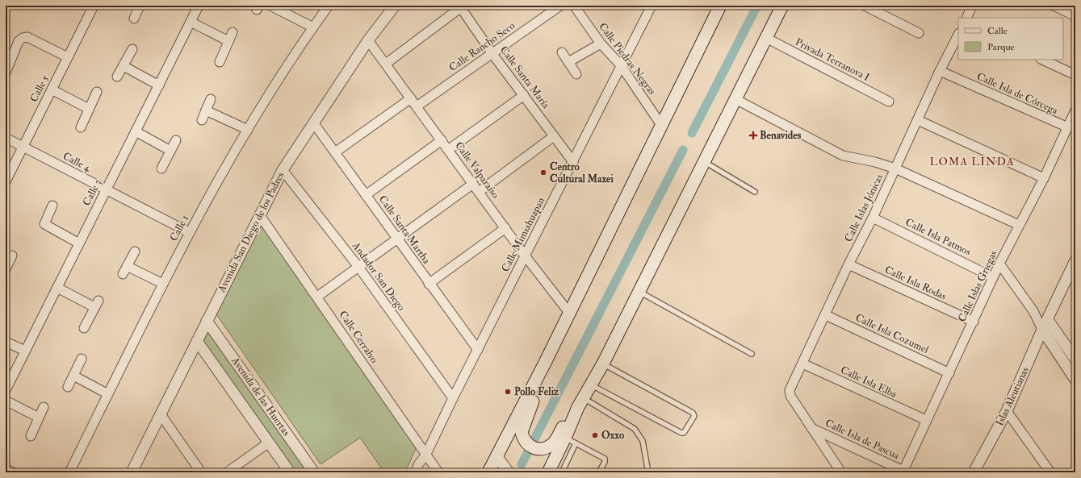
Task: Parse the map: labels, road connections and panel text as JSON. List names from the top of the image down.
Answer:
{
  "streets": {
    "street": [
      "Calle Rancho Seco",
      "Calle Piedras Negras",
      "Privada Terranova I",
      "Calle Santa María",
      "Calle 5",
      "Calle Isla de Córcega",
      "Calle 4",
      "Calle Valparaíso",
      "Calle 3",
      "Calle Islas Jónicas",
      "Calle 1",
      "Calle Santa Martha",
      "Avenida San Diego de los Padres",
      "Calle Mimiahuapan",
      "Calle Isla Patmos",
      "Andador San Diego",
      "Calle Isla Rodas",
      "Calle Islas Griegas",
      "Calle Isla Cozumel",
      "Calle Cerralvo",
      "Calle Isla Elba",
      "Avenida de las Huertas",
      "Islas Aleutianas",
      "Calle Isla de Pascua"
    ]
  },
  "crossings": [
    ["Calle Rancho Seco", "Calle Santa María"],
    ["Calle Rancho Seco", "Calle Valparaíso"],
    ["Calle Piedras Negras", "Calle Mimiahuapan"],
    ["Calle Santa María", "Calle Mimiahuapan"],
    ["Calle 5", "Calle 4"],
    ["Calle Isla de Córcega", "Calle Islas Jónicas"],
    ["Calle Isla de Córcega", "Calle Islas Griegas"],
    ["Calle 4", "Calle 3"],
    ["Calle 4", "Calle 1"],
    ["Calle Valparaíso", "Avenida San Diego de los Padres"],
    ["Calle Valparaíso", "Calle Mimiahuapan"],
    ["Calle Islas Jónicas", "Calle Isla Patmos"],
    ["Calle Islas Jónicas", "Calle Isla Rodas"],
    ["Calle Islas Jónicas", "Calle Isla Cozumel"],
    ["Calle Islas Jónicas", "Calle Isla Elba"],
    ["Calle Islas Jónicas", "Calle Isla de Pascua"],
    ["Calle Santa Martha", "Avenida San Diego de los Padres"],
    ["Calle Santa Martha", "Calle Mimiahuapan"],
    ["Avenida San Diego de los Padres", "Andador San Diego"],
    ["Avenida San Diego de los Padres", "Calle Cerralvo"],
    ["Avenida San Diego de los Padres", "Avenida de las Huertas"],
    ["Calle Mimiahuapan", "Andador San Diego"],
    ["Calle Mimiahuapan", "Calle Cerralvo"],
    ["Calle Isla Patmos", "Calle Islas Griegas"],
    ["Calle Isla Rodas", "Calle Islas Griegas"],
    ["Calle Islas Griegas", "Calle Isla Cozumel"],
    ["Calle Islas Griegas", "Calle Isla Elba"],
    ["Calle Islas Griegas", "Calle Isla de Pascua"]
  ],
  "districts": ["LOMA LINDA"],
  "places": {
    "health": ["Benavides"],
    "other": ["Centro Cultural Maxei", "Pollo Feliz", "Oxxo"]
  },
  "legend": ["Calle", "Parque"]
}
